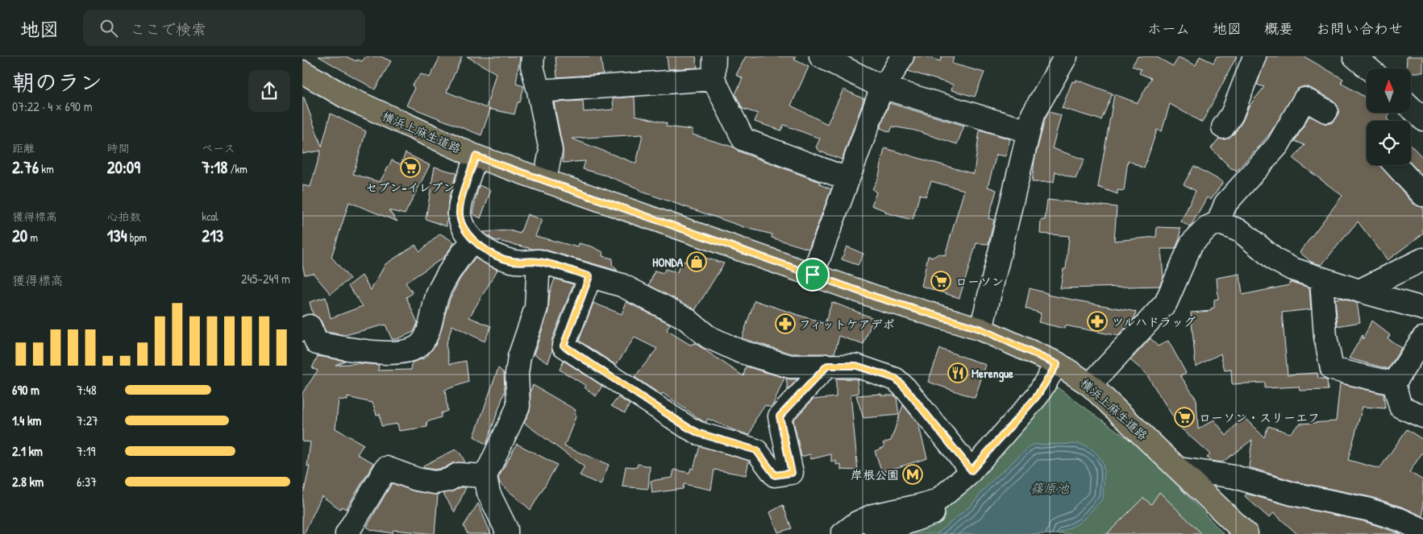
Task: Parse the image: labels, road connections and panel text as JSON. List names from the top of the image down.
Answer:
{
  "streets": {
    "main road": ["横浜上麻生道路"]
  },
  "water": ["篠原池"],
  "places": {
    "supermarket": ["セブン-イレブン", "ローソン", "ローソン・スリーエフ"],
    "shop": ["HONDA"],
    "pharmacy": ["ツルハドラッグ", "フィットケアデポ"],
    "restaurant": ["Merengue"],
    "metro station": ["岸根公園"]
  },
  "north": "top",
  "page": {
    "header": "地図",
    "search": "ここで検索",
    "nav": [
      "ホーム",
      "地図",
      "概要",
      "お問い合わせ"
    ],
    "heading": ["朝のラン", "07:22 · 4 × 690 m"],
    "stats": [
      ["距離", "2.76 km"],
      ["時間", "20:09"],
      ["ペース", "7:18 /km"],
      ["獲得標高", "20 m"],
      ["心拍数", "134 bpm"],
      ["kcal", "213"]
    ],
    "chart": ["獲得標高", "245–249 m"],
    "list": [
      {
        "name": "690 m",
        "note": "7:48"
      },
      {
        "name": "1.4 km",
        "note": "7:27"
      },
      {
        "name": "2.1 km",
        "note": "7:19"
      },
      {
        "name": "2.8 km",
        "note": "6:37"
      }
    ]
  }
}
